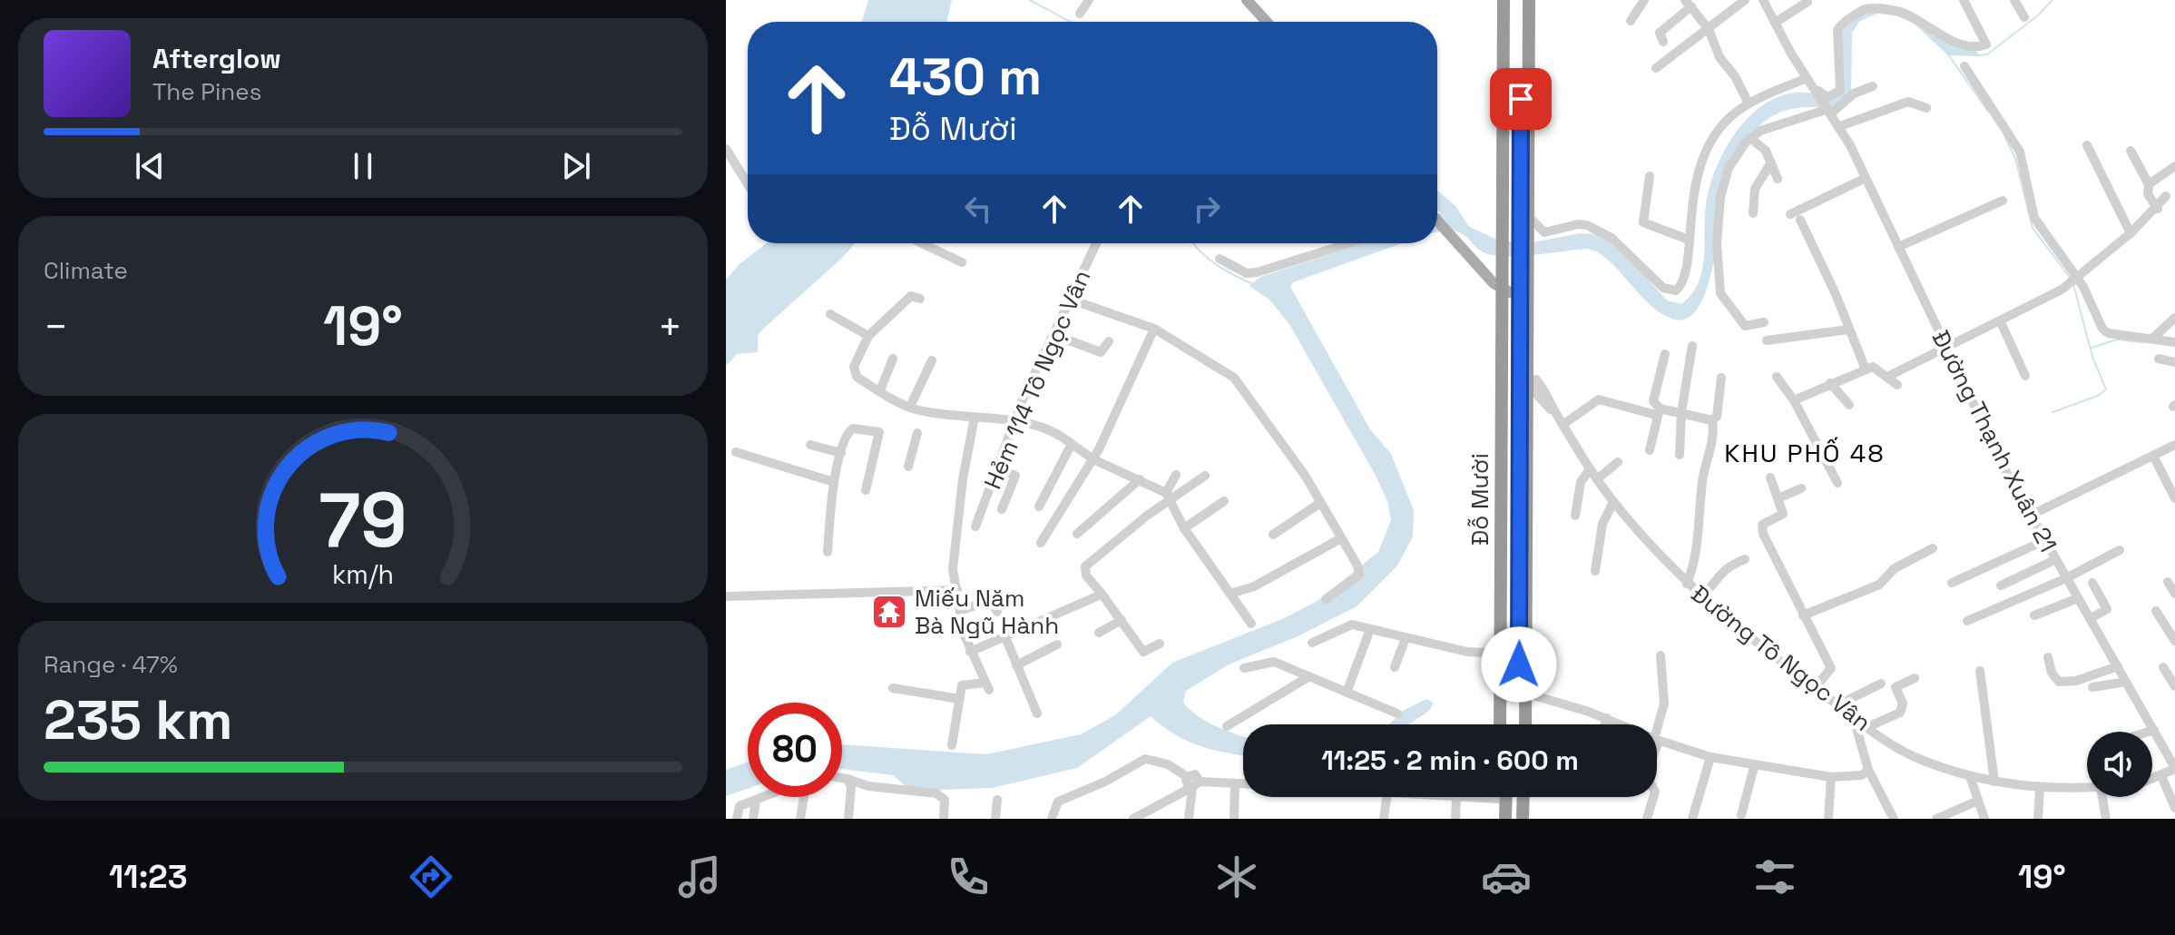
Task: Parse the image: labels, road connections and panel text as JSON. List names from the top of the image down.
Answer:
{
  "streets": {
    "highway": ["Đỗ Mười"],
    "street": ["Hẻm 114 Tô Ngọc Vân", "Đường Thạnh Xuân 21", "Đường Tô Ngọc Vân"]
  },
  "crossings": [
    ["Đỗ Mười", "Đường Tô Ngọc Vân"]
  ],
  "districts": ["KHU PHỐ 48"],
  "places": {
    "temple": ["Miếu Năm Bà Ngũ Hành"]
  },
  "page": {
    "turn": ["430 m", "Đỗ Mười"],
    "song": ["Afterglow", "The Pines"],
    "tile": [
      "Climate",
      ["Range · 47%", "235 km"]
    ],
    "heat": ["−", "19°", "+"],
    "limit": "80",
    "trip": "11:25 · 2 min · 600 m",
    "tabs": ["11:23", "19°"],
    "gauge": ["79", "km/h"]
  }
}
